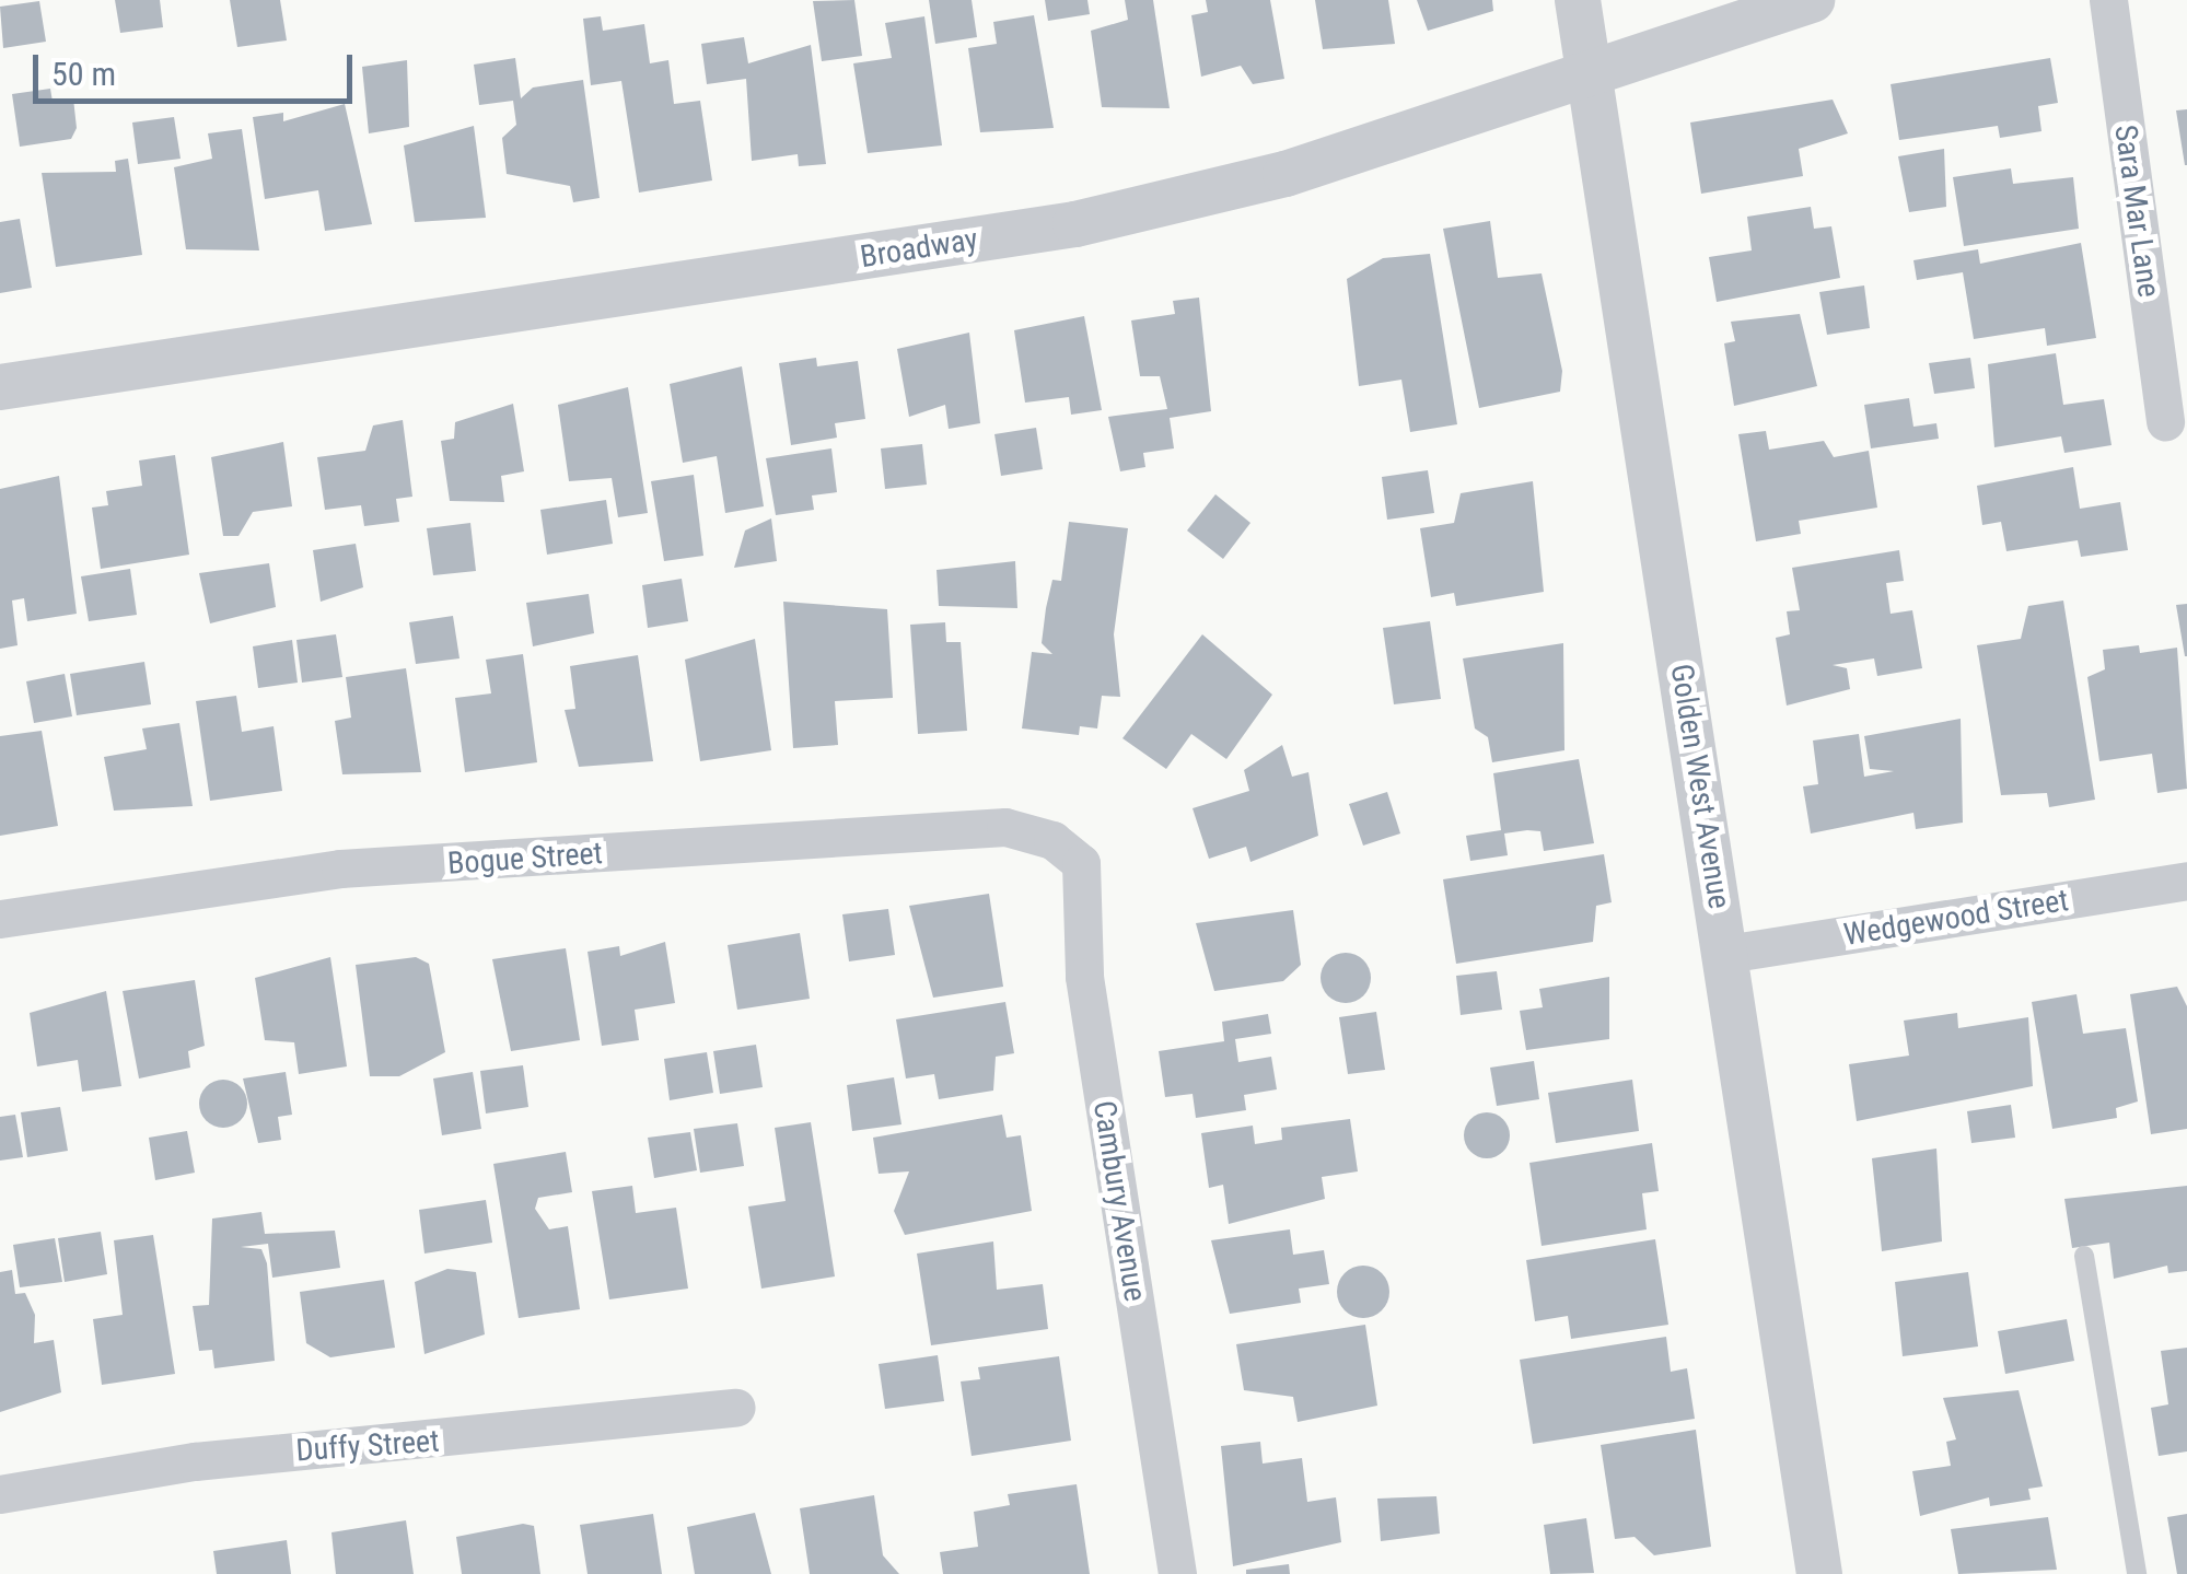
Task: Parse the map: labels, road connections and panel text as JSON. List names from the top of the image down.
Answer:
{
  "streets": {
    "street": [
      "Sara Mar Lane",
      "Broadway",
      "Golden West Avenue",
      "Bogue Street",
      "Wedgewood Street",
      "Cambury Avenue",
      "Duffy Street"
    ]
  },
  "crossings": [
    ["Broadway", "Golden West Avenue"],
    ["Golden West Avenue", "Wedgewood Street"],
    ["Bogue Street", "Cambury Avenue"]
  ],
  "scale_bar": "50 m"
}
